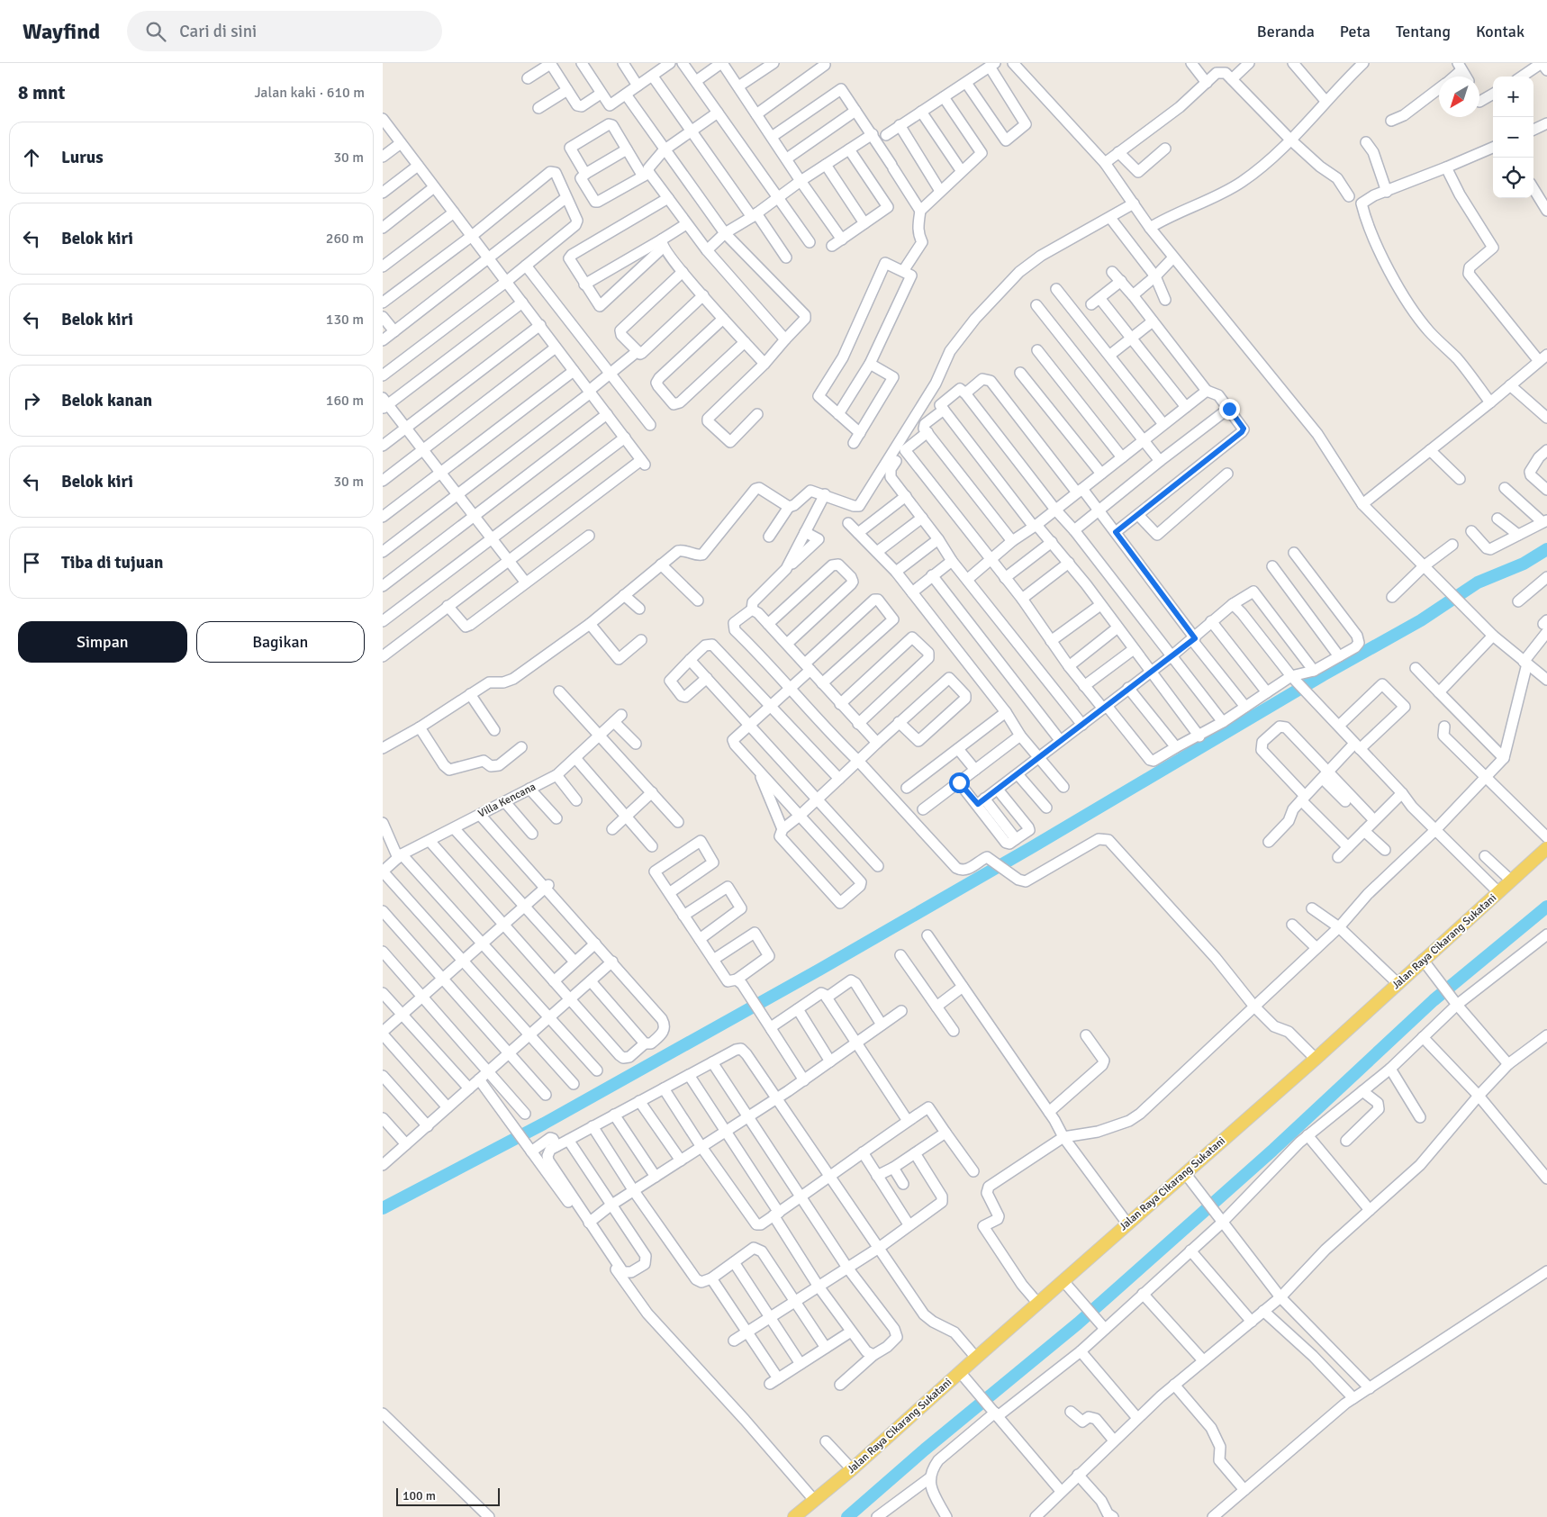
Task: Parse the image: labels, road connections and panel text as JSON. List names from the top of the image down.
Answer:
{
  "streets": {
    "main road": ["Jalan Raya Cikarang Sukatani"],
    "street": ["Villa Kencana"]
  },
  "scale_bar": "100 m",
  "north": "bottom left",
  "page": {
    "header": "Wayfind",
    "search": "Cari di sini",
    "nav": [
      "Beranda",
      "Peta",
      "Tentang",
      "Kontak"
    ],
    "heading": ["8 mnt", "Jalan kaki · 610 m"],
    "map_buttons": ["+", "−"],
    "list": [
      ["Lurus", "30 m"],
      ["Belok kiri", "260 m"],
      ["Belok kiri", "130 m"],
      ["Belok kanan", "160 m"],
      ["Belok kiri", "30 m"],
      "Tiba di tujuan"
    ],
    "buttons": ["Simpan", "Bagikan"],
    "scale": "100 m"
  }
}
